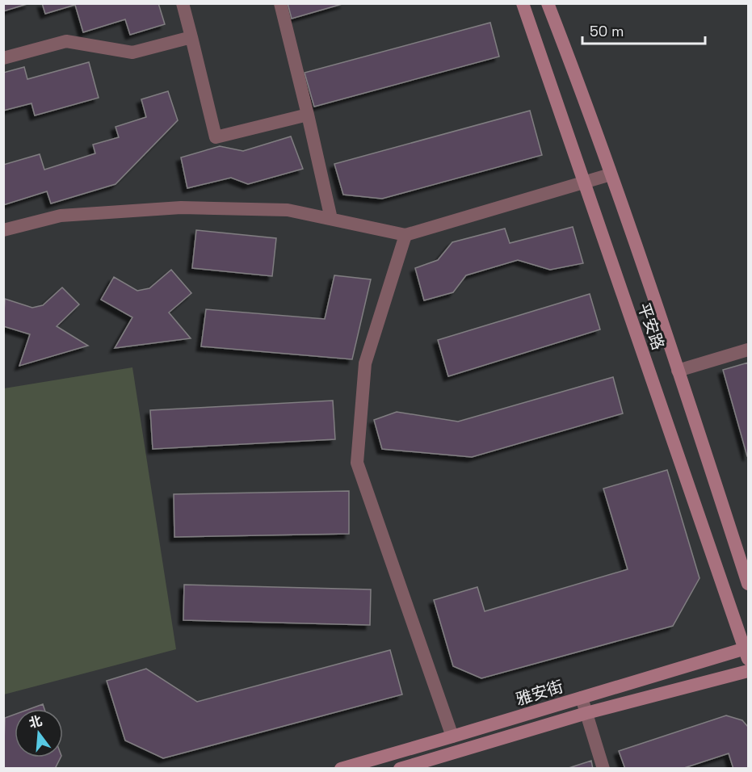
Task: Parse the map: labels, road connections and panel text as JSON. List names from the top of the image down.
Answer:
{
  "streets": {
    "main road": ["平安路", "雅安街"]
  },
  "crossings": [
    ["平安路", "雅安街"]
  ],
  "scale_bar": "50 m",
  "north": "top"
}
